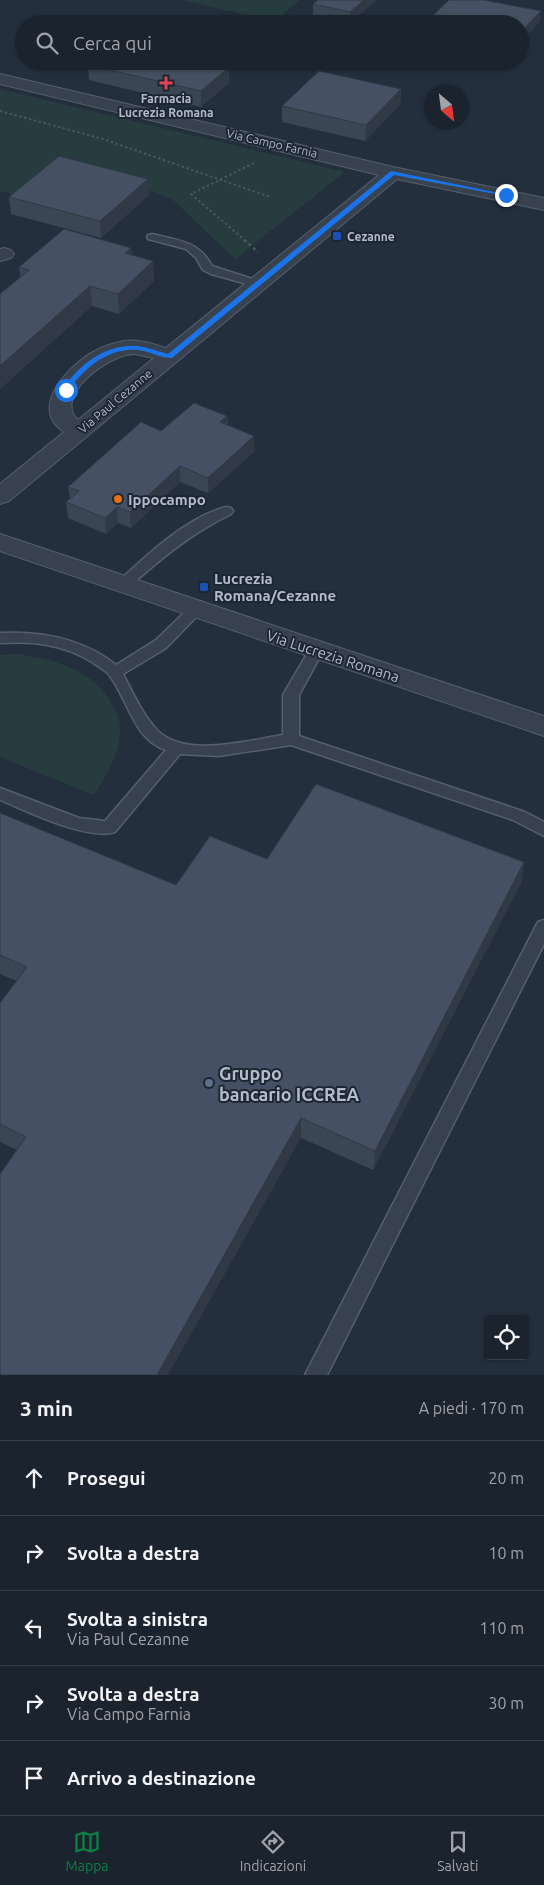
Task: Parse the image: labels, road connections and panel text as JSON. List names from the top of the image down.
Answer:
{
  "streets": {
    "street": ["Via Campo Farnia", "Via Paul Cezanne", "Via Lucrezia Romana"]
  },
  "crossings": [
    ["Via Campo Farnia", "Via Paul Cezanne"]
  ],
  "places": {
    "health": ["Farmacia Lucrezia Romana"],
    "transit": ["Cezanne", "Lucrezia Romana/Cezanne"],
    "other": ["Ippocampo", "Gruppo bancario ICCREA"]
  },
  "north": "bottom right",
  "page": {
    "search": "Cerca qui",
    "heading": ["3 min", "A piedi · 170 m"],
    "list": [
      ["Prosegui", "20 m"],
      ["Svolta a destra", "10 m"],
      ["Svolta a sinistra", "Via Paul Cezanne", "110 m"],
      ["Svolta a destra", "Via Campo Farnia", "30 m"],
      "Arrivo a destinazione"
    ],
    "nav": ["Mappa", "Indicazioni", "Salvati"]
  }
}
